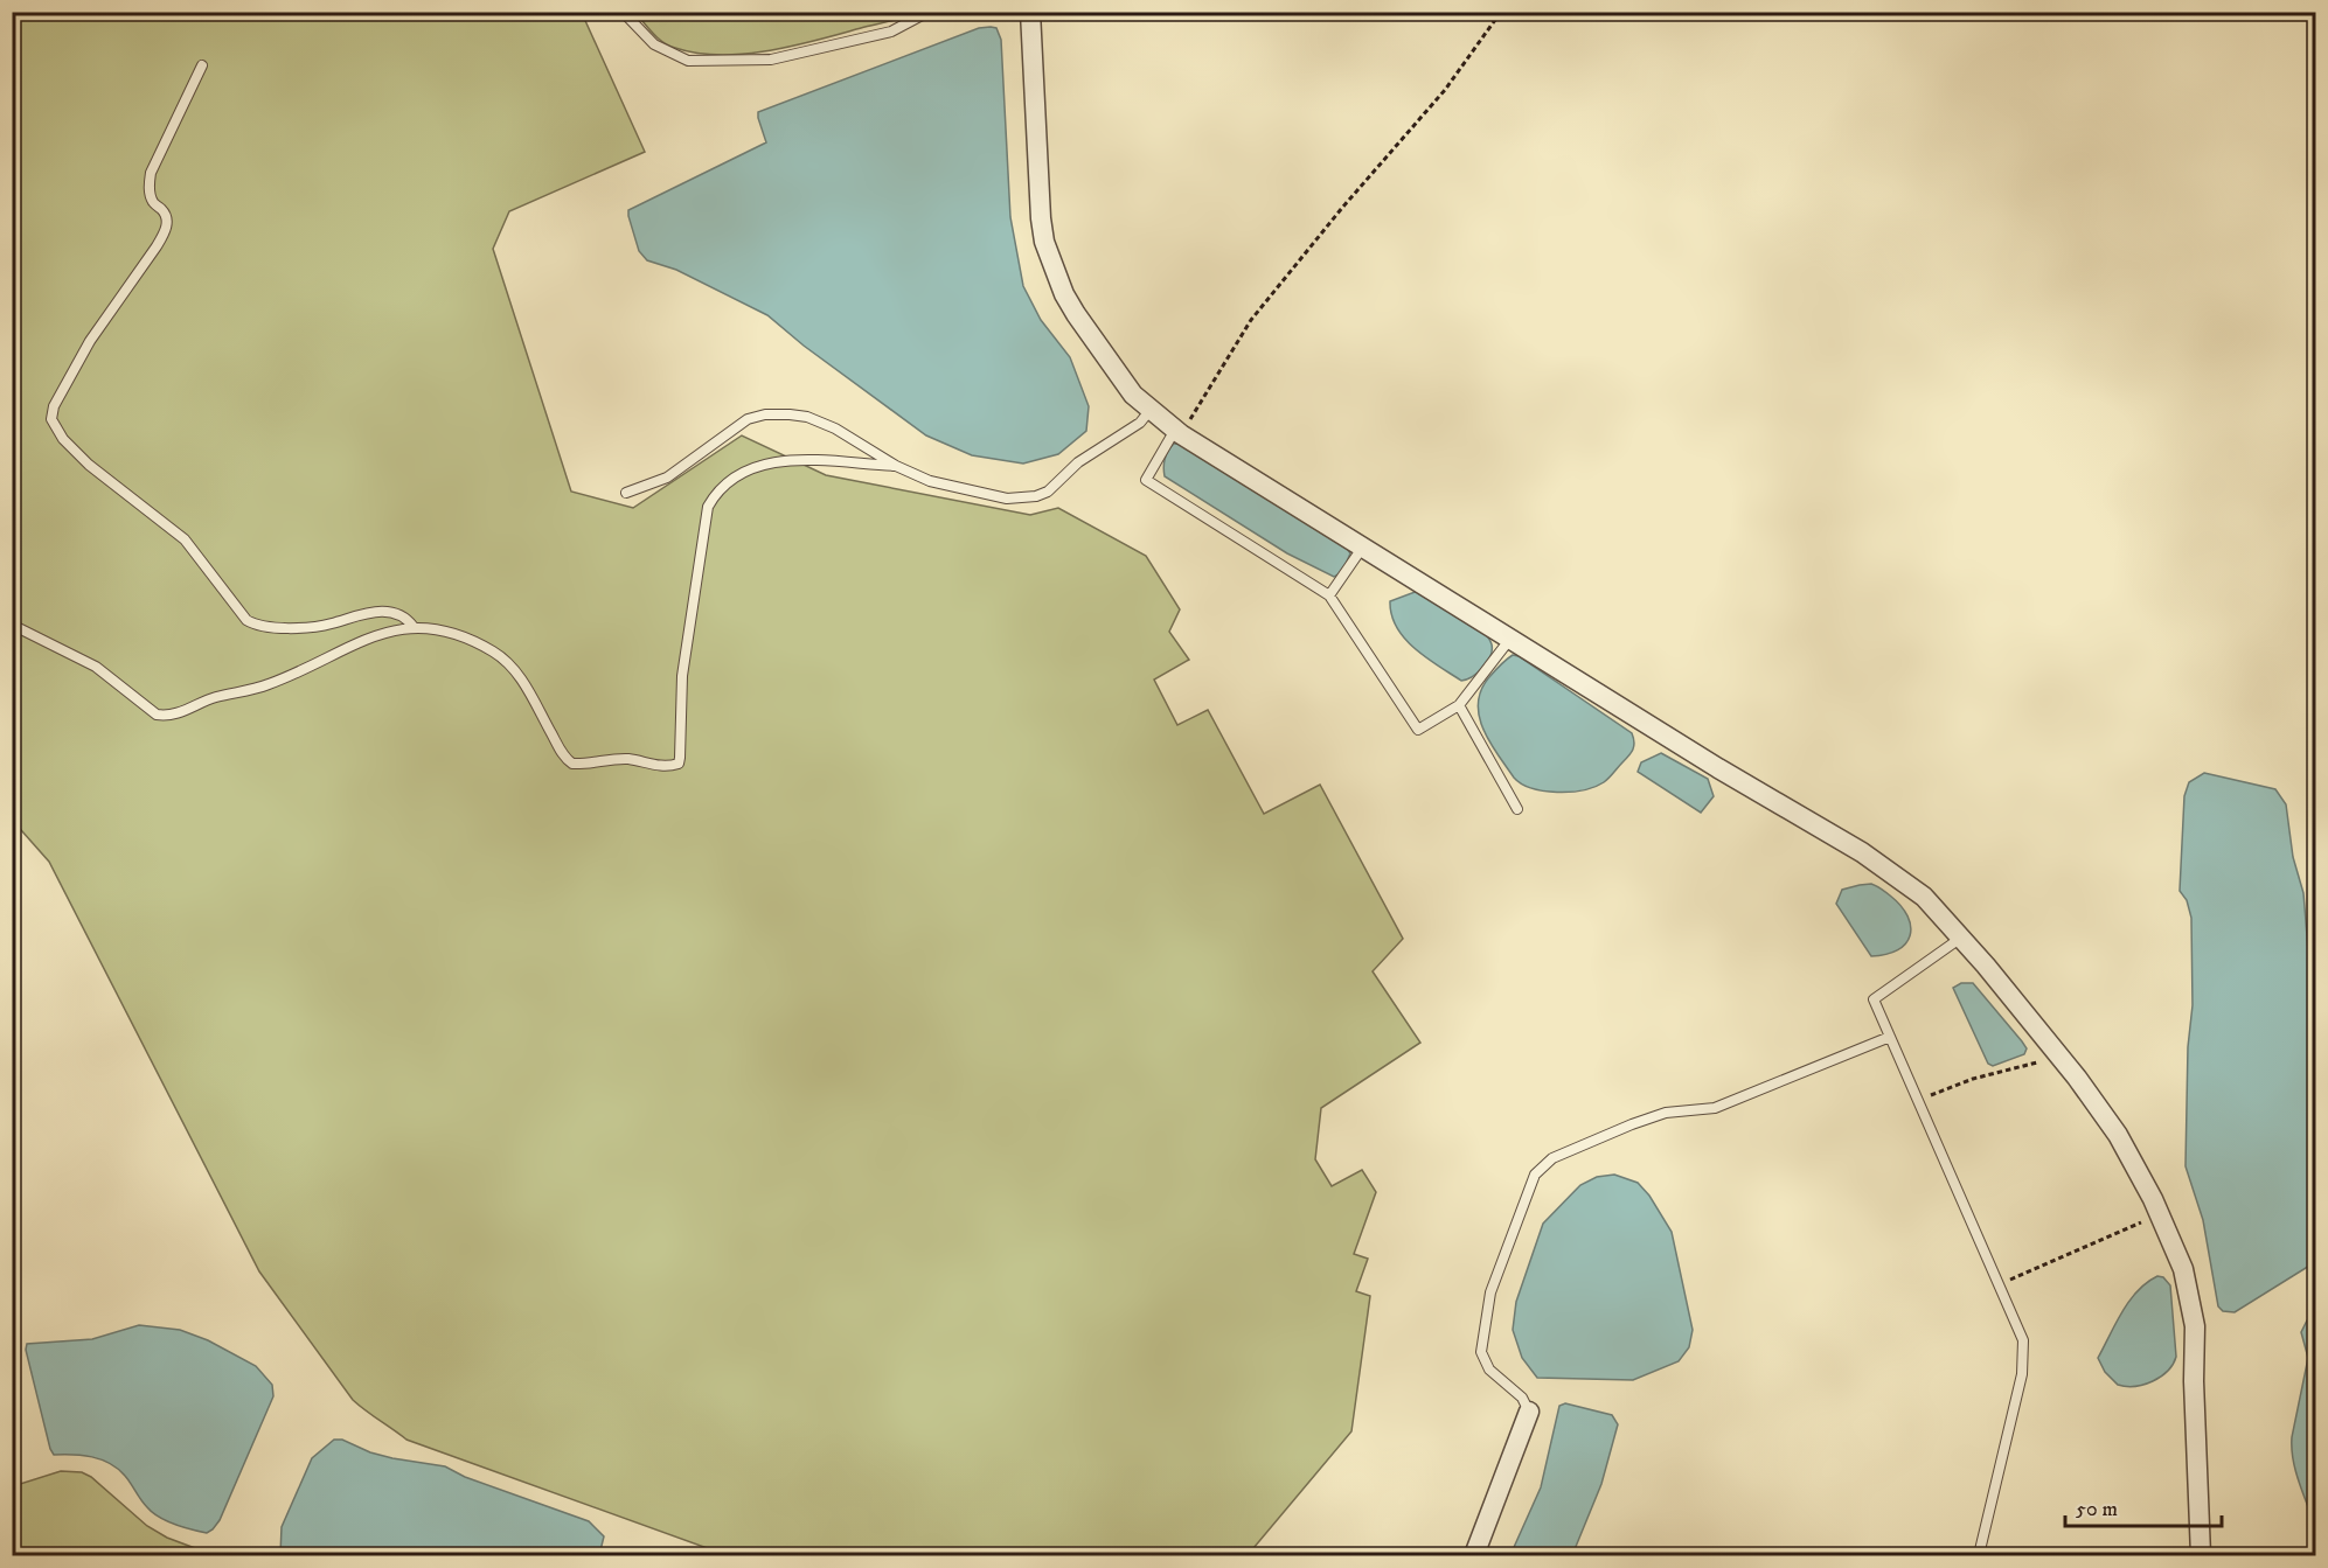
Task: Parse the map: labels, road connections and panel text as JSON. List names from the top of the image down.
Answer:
{
  "scale_bar": "50 m"
}
